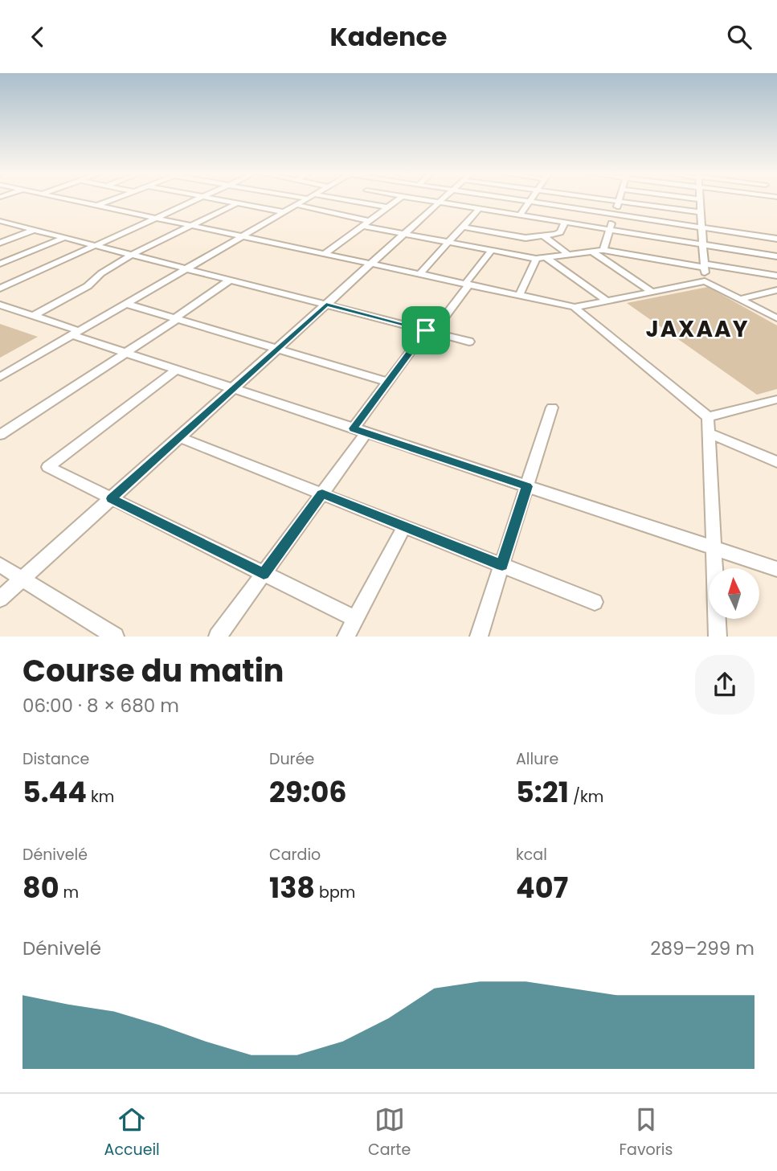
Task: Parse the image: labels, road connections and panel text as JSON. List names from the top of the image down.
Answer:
{
  "districts": ["JAXAAY"],
  "north": "top",
  "page": {
    "header": "Kadence",
    "heading": ["Course du matin", "06:00 · 8 × 680 m"],
    "stats": [
      ["Distance", "5.44 km"],
      ["Durée", "29:06"],
      ["Allure", "5:21 /km"],
      ["Dénivelé", "80 m"],
      ["Cardio", "138 bpm"],
      ["kcal", "407"]
    ],
    "chart": ["Dénivelé", "289–299 m"],
    "tabs": ["Accueil", "Carte", "Favoris"]
  }
}
